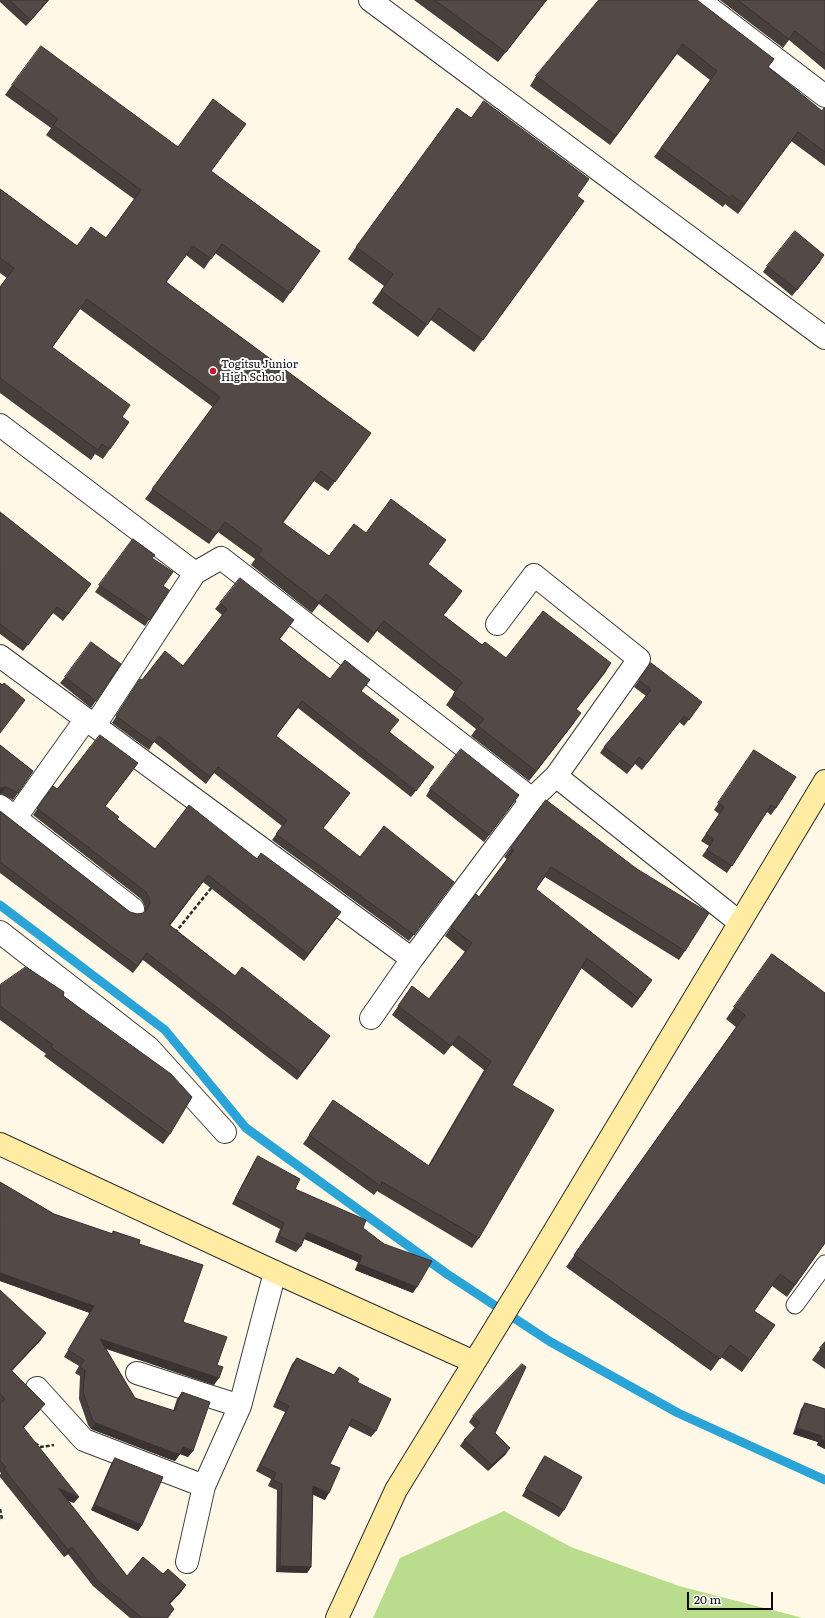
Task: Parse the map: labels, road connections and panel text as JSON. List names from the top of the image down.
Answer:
{
  "places": ["Togitsu Junior High School"],
  "scale_bar": "20 m"
}
